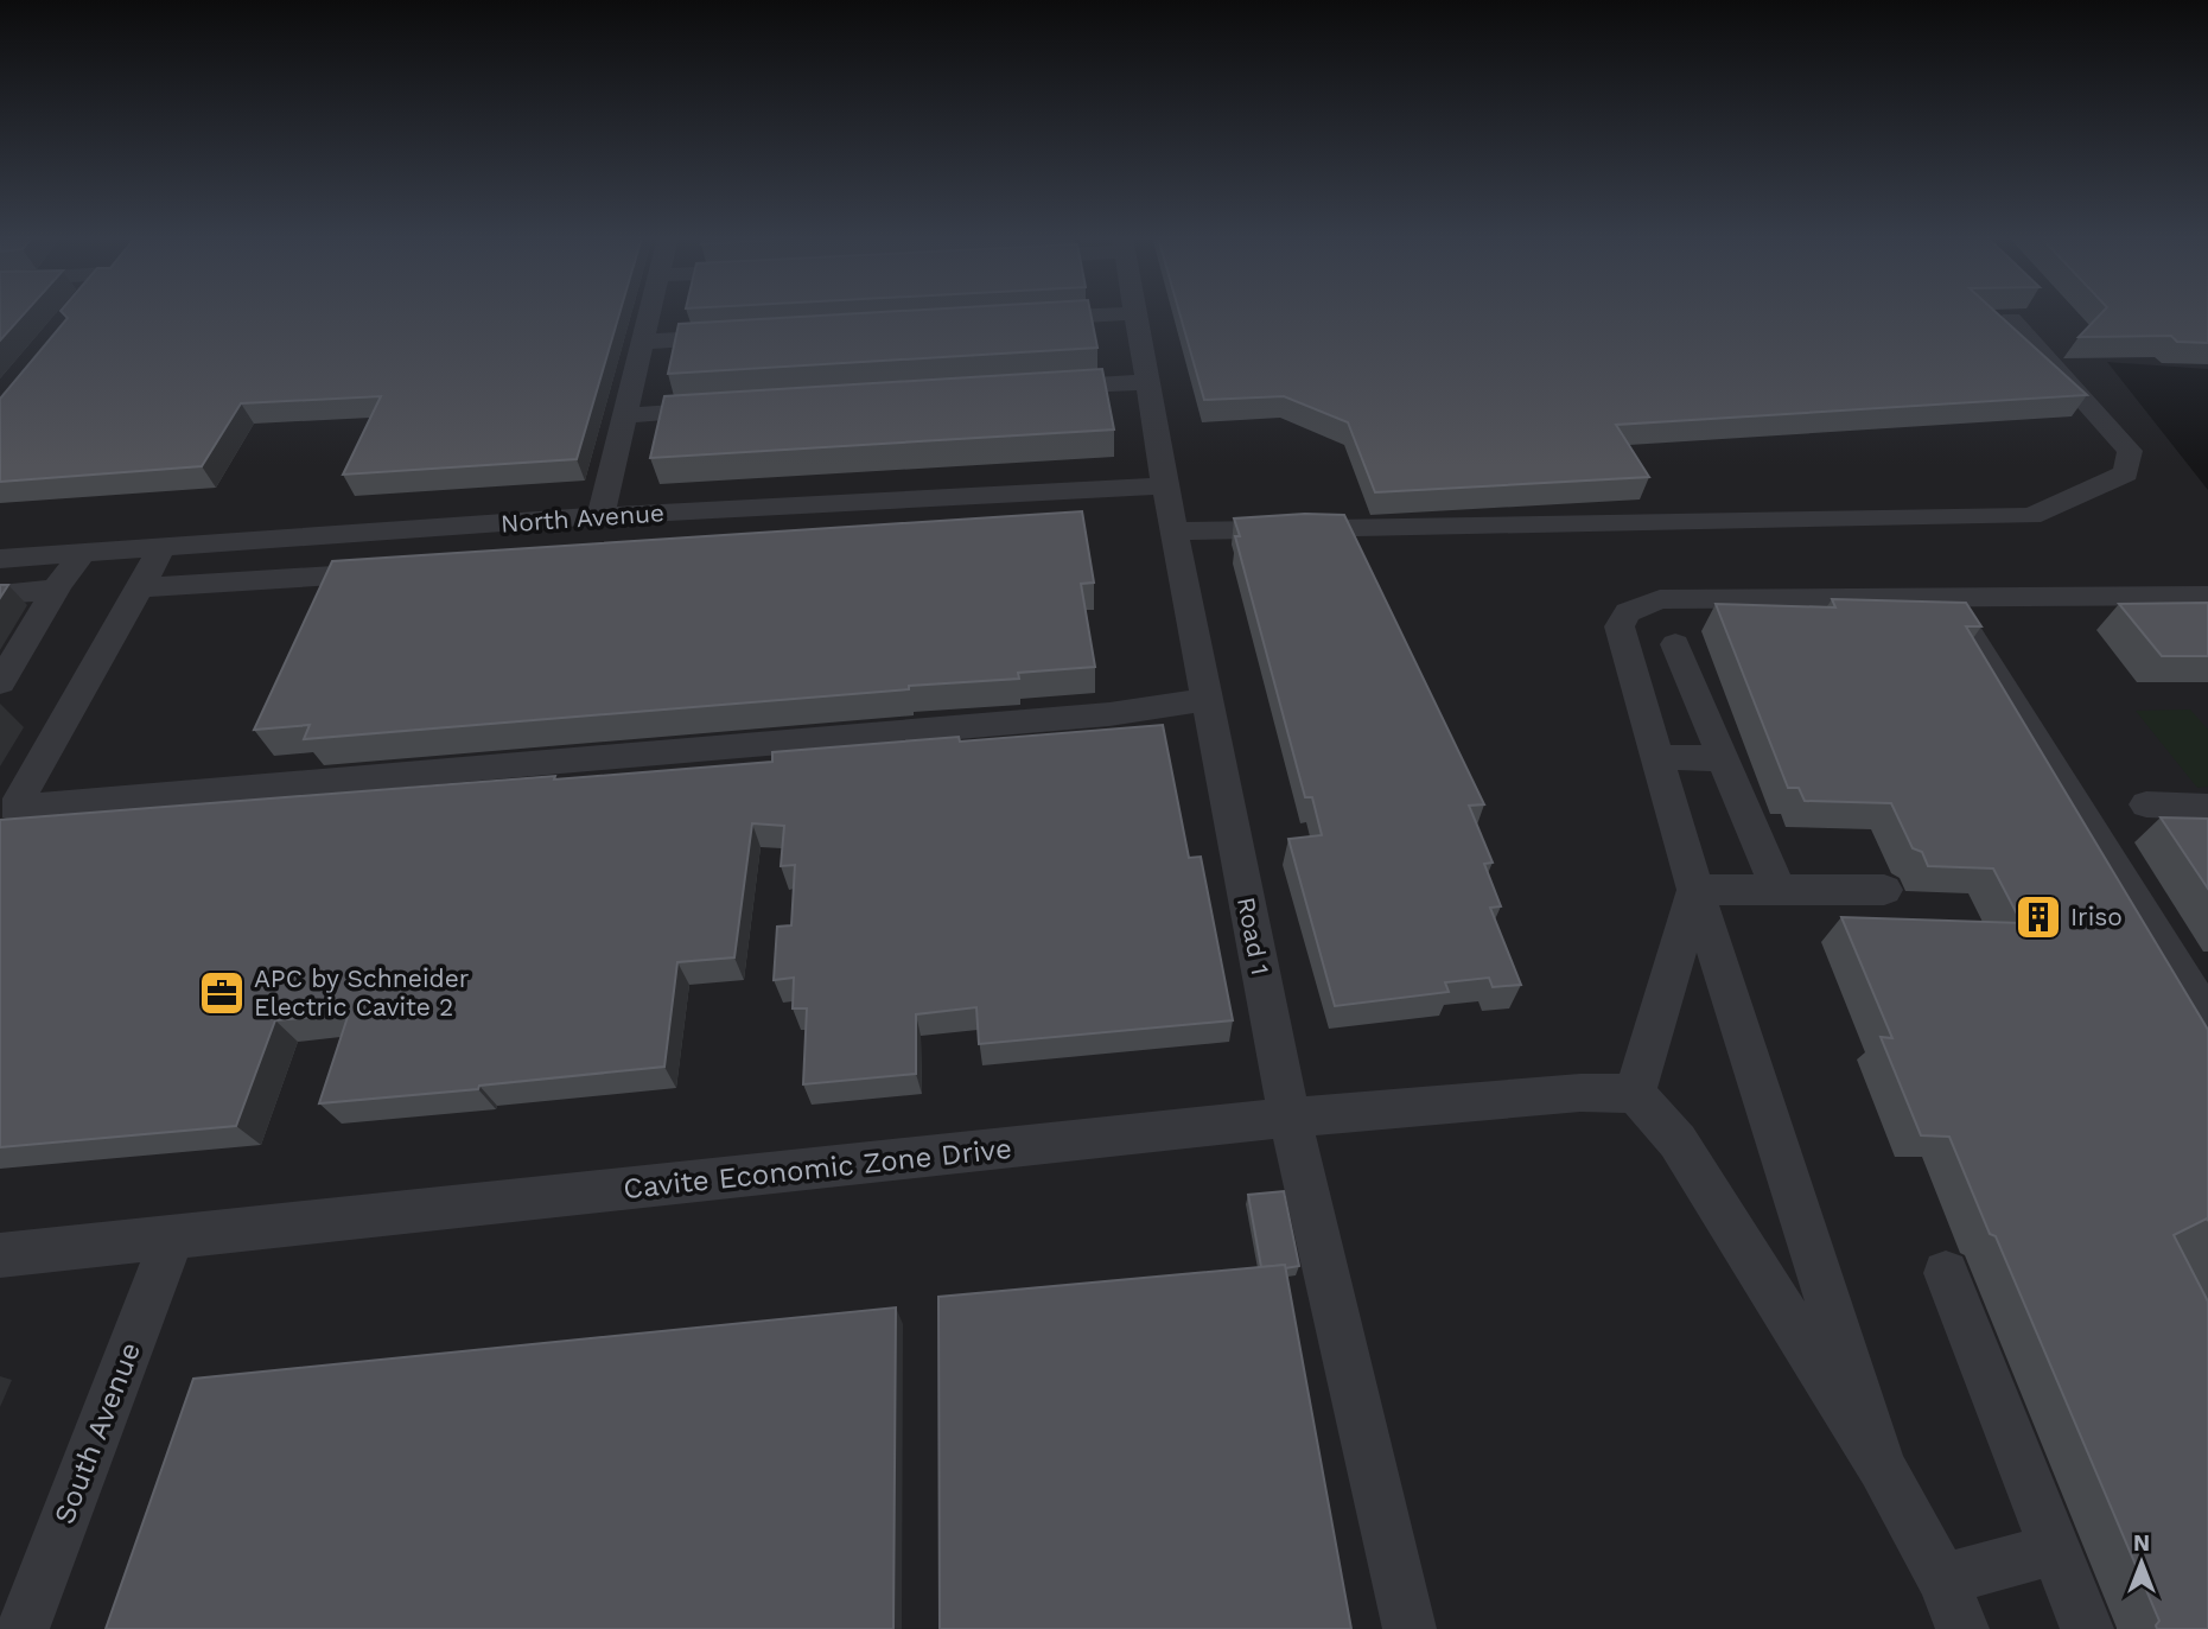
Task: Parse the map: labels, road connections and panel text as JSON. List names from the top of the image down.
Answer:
{
  "streets": {
    "street": [
      "North Avenue",
      "Road 1",
      "Cavite Economic Zone Drive",
      "South Avenue"
    ]
  },
  "crossings": [
    ["North Avenue", "Road 1"],
    ["Road 1", "Cavite Economic Zone Drive"],
    ["Cavite Economic Zone Drive", "South Avenue"]
  ],
  "places": {
    "building": ["Iriso"],
    "office": ["APC by Schneider Electric Cavite 2"]
  },
  "north": "top"
}
